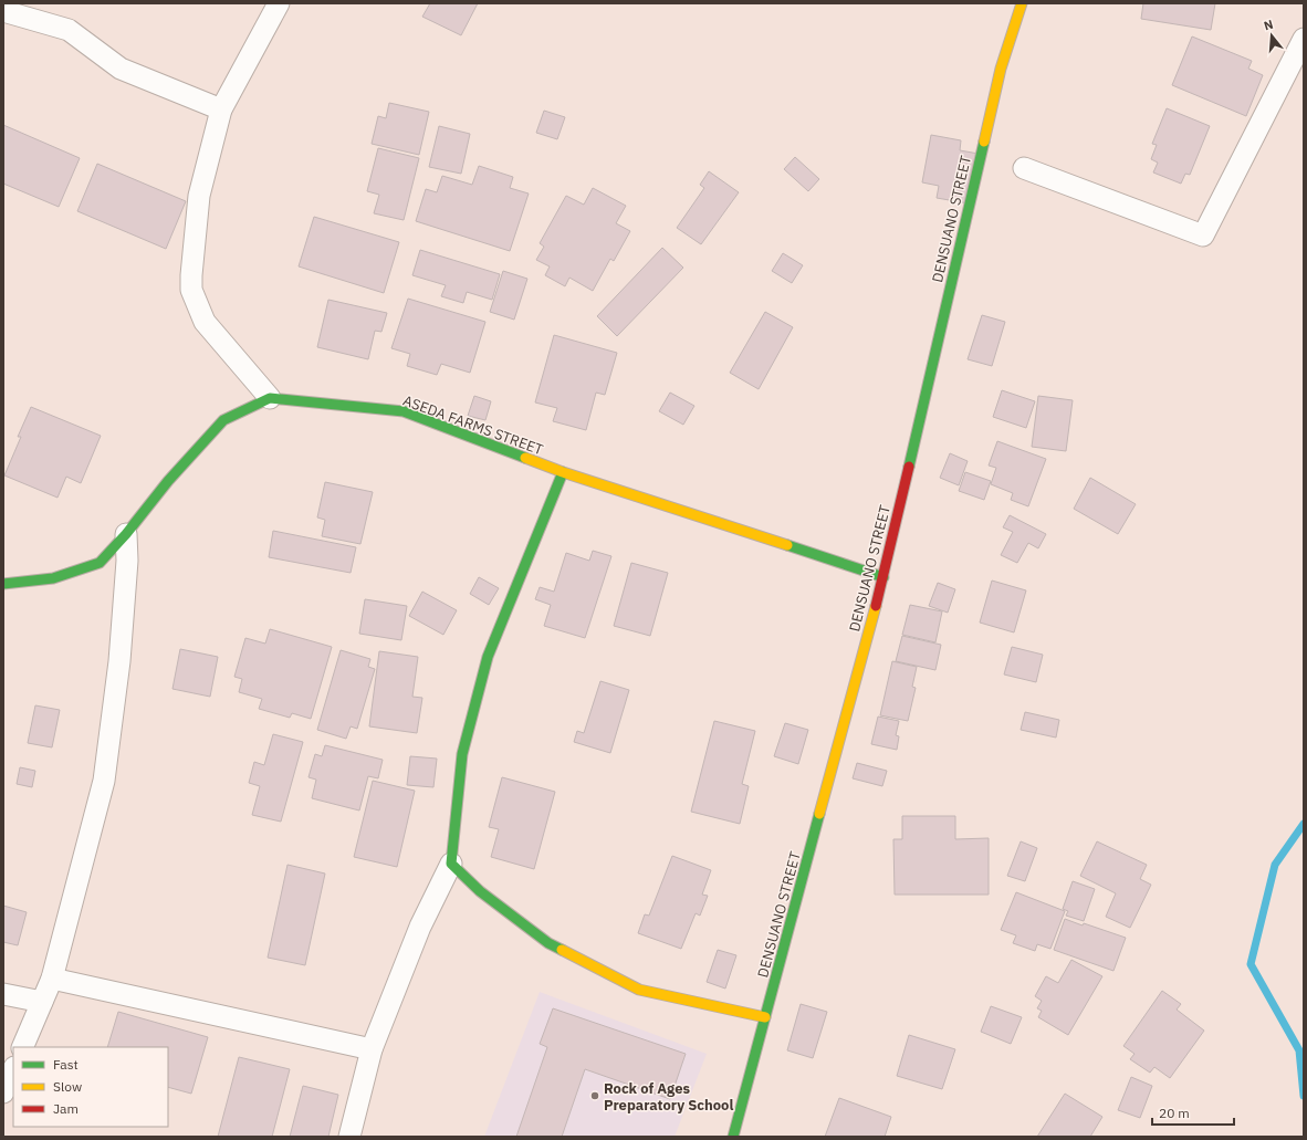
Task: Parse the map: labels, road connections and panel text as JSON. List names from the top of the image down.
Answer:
{
  "streets": {
    "street": ["DENSUANO STREET", "ASEDA FARMS STREET"]
  },
  "crossings": [
    ["DENSUANO STREET", "ASEDA FARMS STREET"]
  ],
  "places": ["Rock of Ages Preparatory School"],
  "legend": ["Fast", "Slow", "Jam"],
  "scale_bar": "20 m",
  "north": "top"
}
